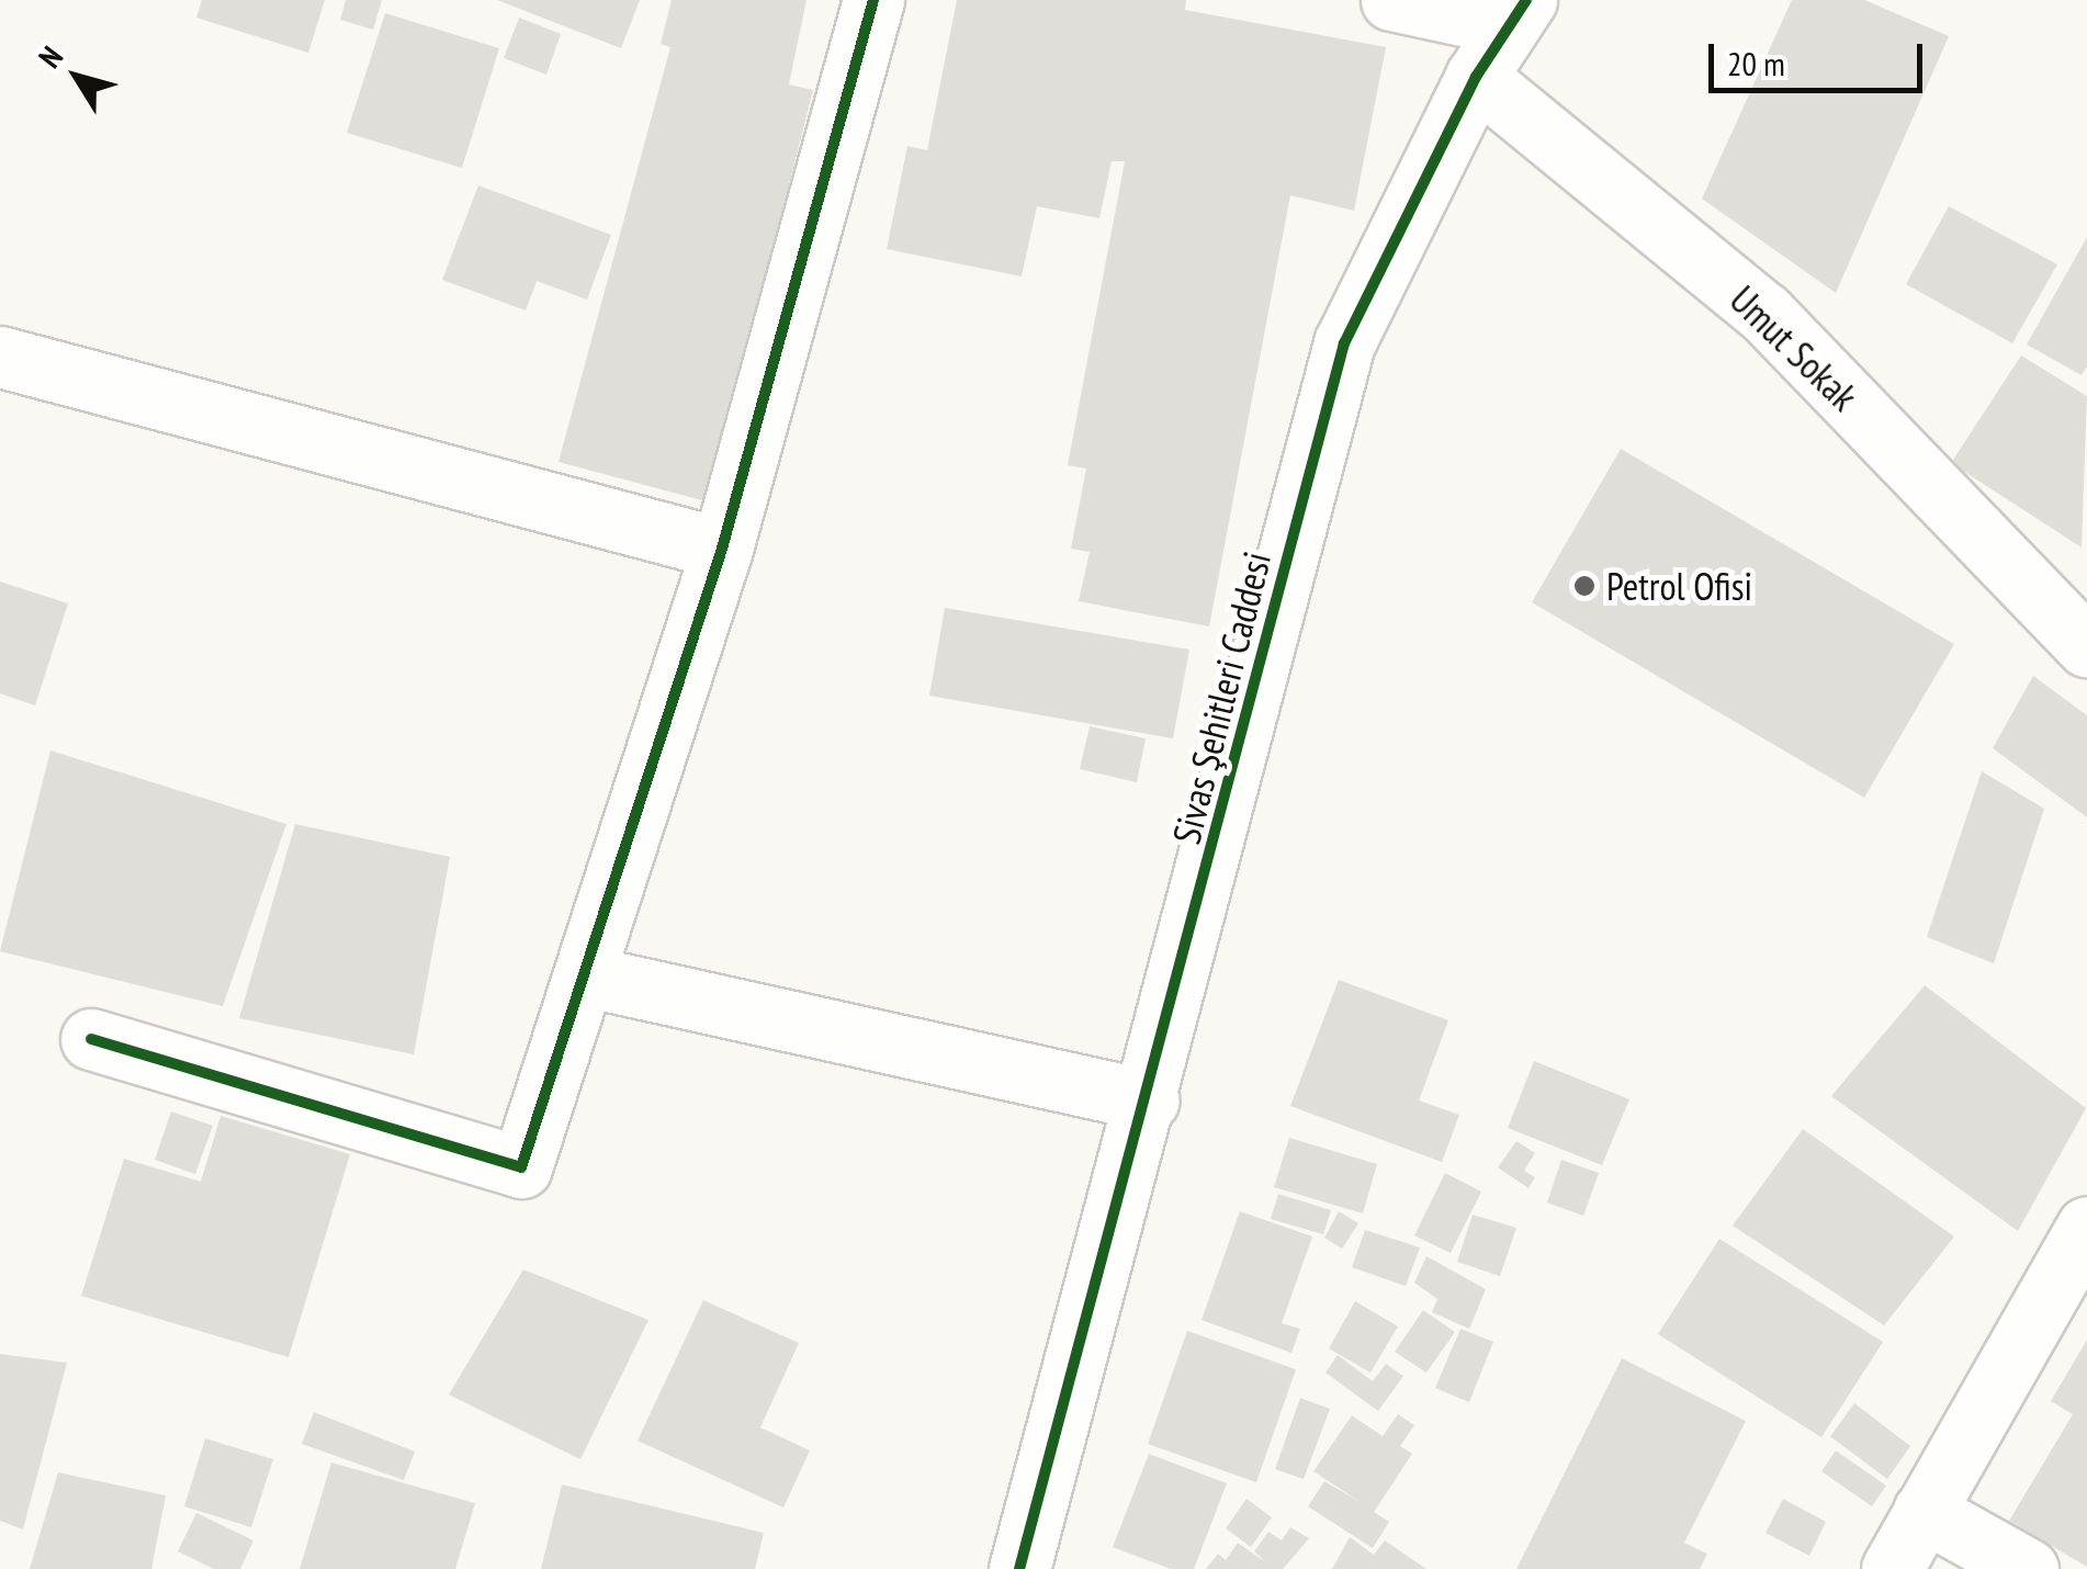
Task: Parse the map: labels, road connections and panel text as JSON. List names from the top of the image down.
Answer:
{
  "streets": {
    "street": ["Umut Sokak", "Sivas Şehitleri Caddesi"]
  },
  "crossings": [
    ["Umut Sokak", "Sivas Şehitleri Caddesi"]
  ],
  "places": ["Petrol Ofisi"],
  "scale_bar": "20 m",
  "north": "top left"
}
